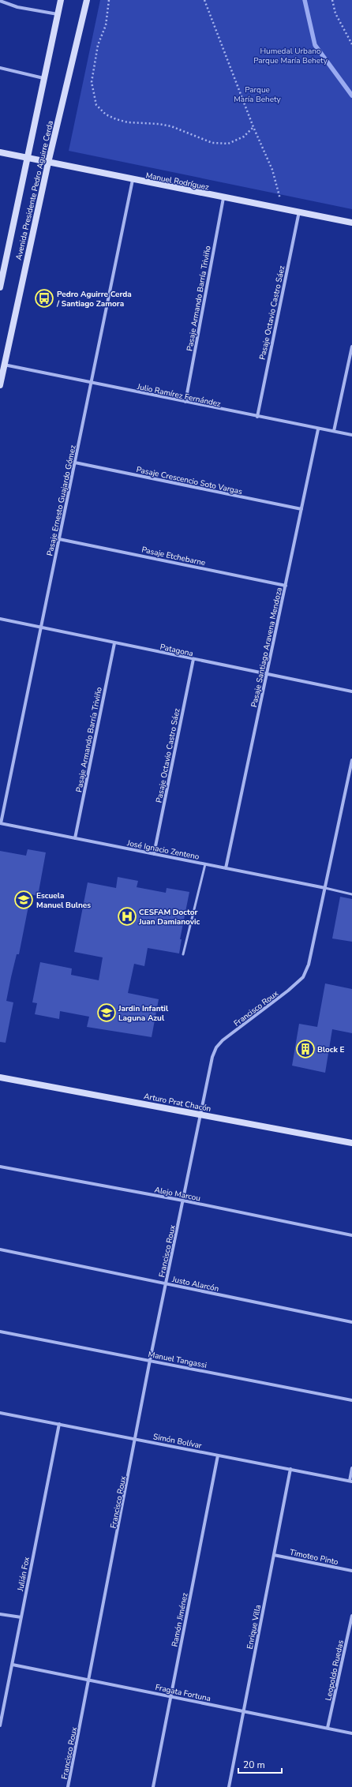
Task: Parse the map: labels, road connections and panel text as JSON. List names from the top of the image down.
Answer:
{
  "streets": {
    "street": [
      "Manuel Rodríguez",
      "Avenida Presidente Pedro Aguirre Cerda",
      "Pasaje Armando Barría Triviño",
      "Pasaje Octavio Castro Sáez",
      "Julio Ramírez Fernández",
      "Pasaje Crescencio Soto Vargas",
      "Pasaje Ernesto Guajardo Gómez",
      "Pasaje Etchebarne",
      "Pasaje Santiago Aravena Mendoza",
      "Patagona",
      "José Ignacio Zenteno",
      "Francisco Roux",
      "Arturo Prat Chacón",
      "Alejo Marcou",
      "Justo Alarcón",
      "Manuel Tangassi",
      "Simón Bolívar",
      "Timoteo Pinto",
      "Julián Fox",
      "Ramón Jiménez",
      "Enrique Villa",
      "Leopoldo Ruedas",
      "Fragata Fortuna"
    ]
  },
  "crossings": [
    ["Manuel Rodríguez", "Avenida Presidente Pedro Aguirre Cerda"],
    ["Manuel Rodríguez", "Pasaje Armando Barría Triviño"],
    ["Manuel Rodríguez", "Pasaje Octavio Castro Sáez"],
    ["Manuel Rodríguez", "Pasaje Ernesto Guajardo Gómez"],
    ["Avenida Presidente Pedro Aguirre Cerda", "Julio Ramírez Fernández"],
    ["Pasaje Armando Barría Triviño", "Julio Ramírez Fernández"],
    ["Pasaje Armando Barría Triviño", "Patagona"],
    ["Pasaje Armando Barría Triviño", "José Ignacio Zenteno"],
    ["Pasaje Octavio Castro Sáez", "Julio Ramírez Fernández"],
    ["Pasaje Octavio Castro Sáez", "Patagona"],
    ["Pasaje Octavio Castro Sáez", "José Ignacio Zenteno"],
    ["Julio Ramírez Fernández", "Pasaje Ernesto Guajardo Gómez"],
    ["Julio Ramírez Fernández", "Pasaje Santiago Aravena Mendoza"],
    ["Pasaje Crescencio Soto Vargas", "Pasaje Ernesto Guajardo Gómez"],
    ["Pasaje Crescencio Soto Vargas", "Pasaje Santiago Aravena Mendoza"],
    ["Pasaje Ernesto Guajardo Gómez", "Pasaje Etchebarne"],
    ["Pasaje Ernesto Guajardo Gómez", "Patagona"],
    ["Pasaje Ernesto Guajardo Gómez", "José Ignacio Zenteno"],
    ["Pasaje Etchebarne", "Pasaje Santiago Aravena Mendoza"],
    ["Pasaje Santiago Aravena Mendoza", "Patagona"],
    ["Pasaje Santiago Aravena Mendoza", "José Ignacio Zenteno"],
    ["José Ignacio Zenteno", "Francisco Roux"],
    ["Francisco Roux", "Arturo Prat Chacón"],
    ["Francisco Roux", "Alejo Marcou"],
    ["Francisco Roux", "Justo Alarcón"],
    ["Francisco Roux", "Manuel Tangassi"],
    ["Francisco Roux", "Simón Bolívar"],
    ["Francisco Roux", "Fragata Fortuna"],
    ["Simón Bolívar", "Julián Fox"],
    ["Simón Bolívar", "Ramón Jiménez"],
    ["Simón Bolívar", "Enrique Villa"],
    ["Timoteo Pinto", "Enrique Villa"],
    ["Julián Fox", "Fragata Fortuna"],
    ["Ramón Jiménez", "Fragata Fortuna"],
    ["Enrique Villa", "Fragata Fortuna"],
    ["Leopoldo Ruedas", "Fragata Fortuna"]
  ],
  "parks": ["Humedal Urbano Parque María Behety", "Parque María Behety"],
  "places": {
    "bus stop": ["Pedro Aguirre Cerda / Santiago Zamora"],
    "school or university": ["Escuela Manuel Bulnes", "Jardin Infantil Laguna Azul"],
    "hospital": ["CESFAM Doctor Juan Damianovic"],
    "building": ["Block E"]
  },
  "scale_bar": "20 m"
}
